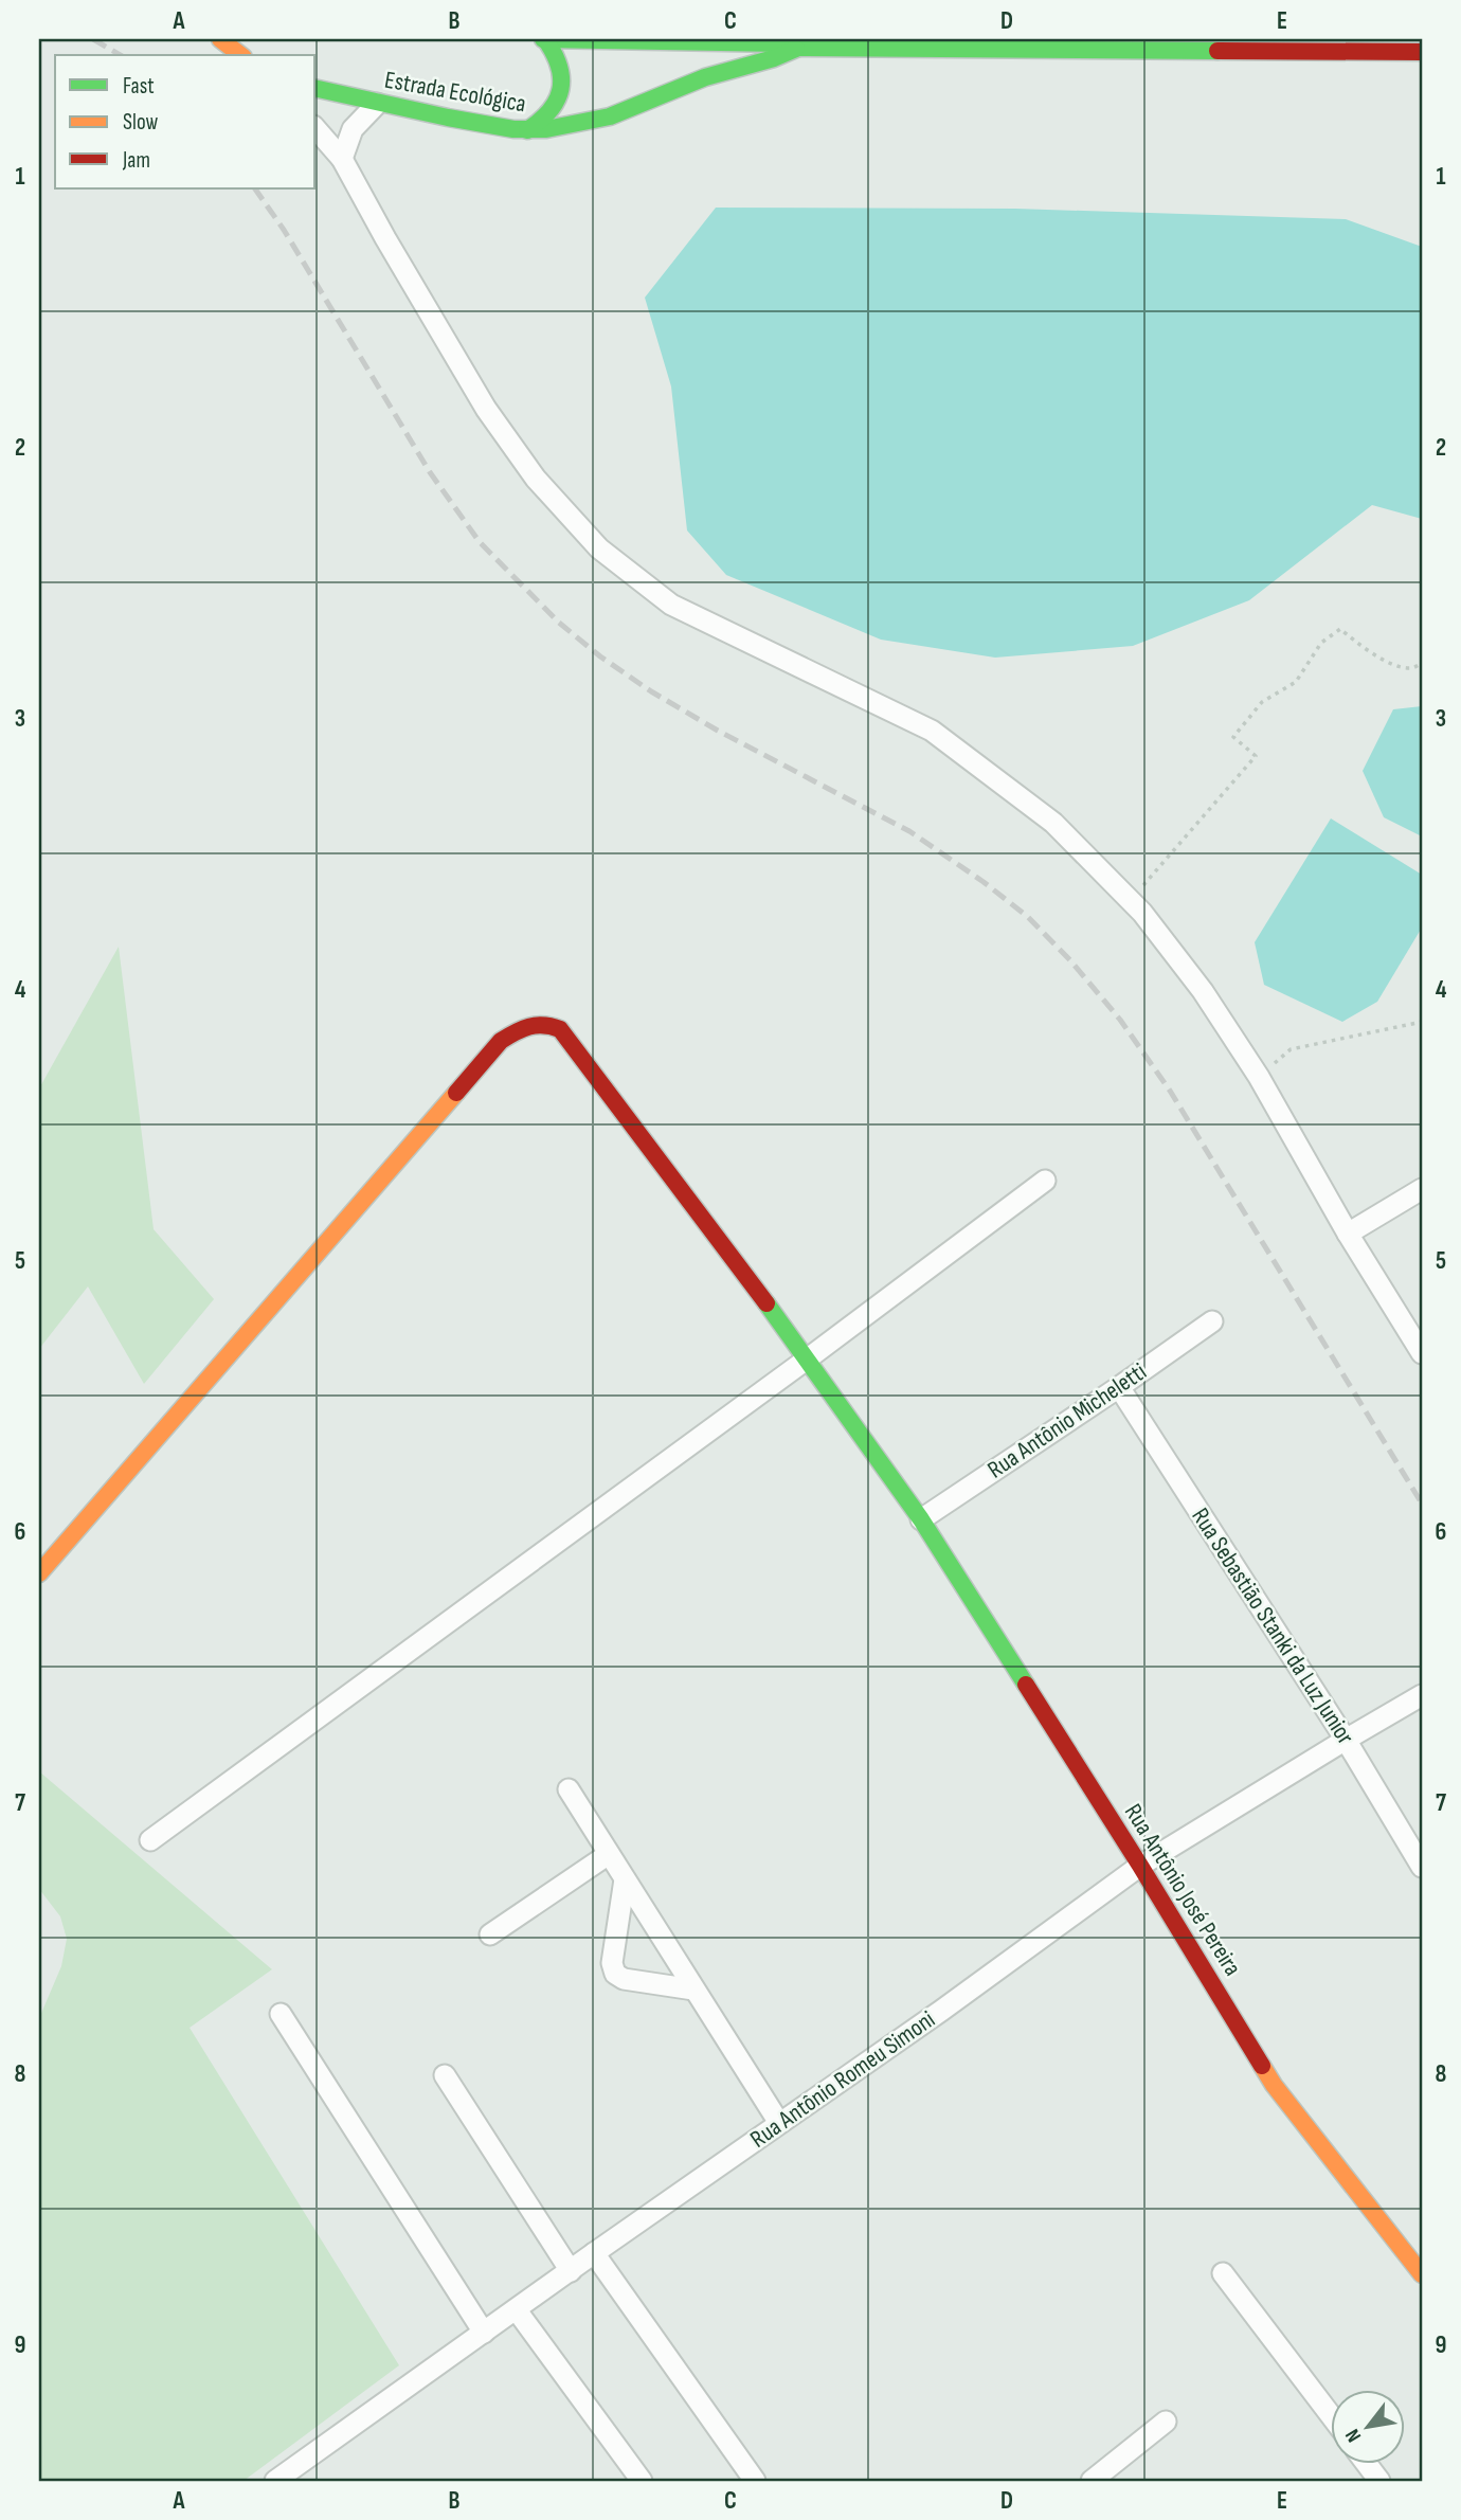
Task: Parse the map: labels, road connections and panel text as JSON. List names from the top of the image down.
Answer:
{
  "streets": {
    "street": [
      "Estrada Ecológica",
      "Rua Antônio Micheletti",
      "Rua Sebastião Stanki da Luz Junior",
      "Rua Antônio José Pereira",
      "Rua Antônio Romeu Simoni"
    ]
  },
  "crossings": [
    ["Rua Antônio Micheletti", "Rua Sebastião Stanki da Luz Junior"],
    ["Rua Antônio Micheletti", "Rua Antônio José Pereira"],
    ["Rua Sebastião Stanki da Luz Junior", "Rua Antônio Romeu Simoni"],
    ["Rua Antônio José Pereira", "Rua Antônio Romeu Simoni"]
  ],
  "legend": ["Fast", "Slow", "Jam"],
  "north": "bottom left",
  "grid": {
    "columns": [
      "A",
      "B",
      "C",
      "D",
      "E"
    ],
    "rows": [
      "1",
      "2",
      "3",
      "4",
      "5",
      "6",
      "7",
      "8",
      "9"
    ]
  }
}
